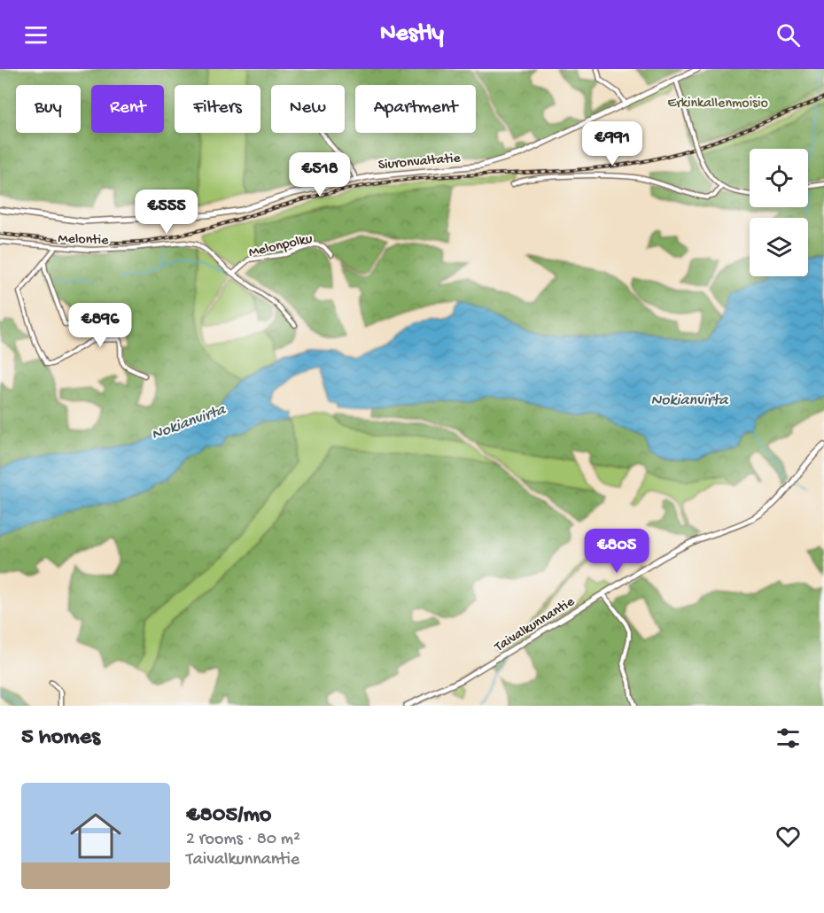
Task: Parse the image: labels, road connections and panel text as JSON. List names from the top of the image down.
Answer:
{
  "streets": {
    "street": [
      "Siuronvaltatie",
      "Melontie",
      "Melonpolku",
      "Taivalkunnantie"
    ]
  },
  "crossings": [
    ["Melontie", "Melonpolku"]
  ],
  "water": ["Nokianvirta"],
  "parks": ["Erkinkallenmoisio"],
  "page": {
    "header": "Nestly",
    "chip": [
      "Buy",
      "Rent",
      "Filters",
      "New",
      "Apartment"
    ],
    "price": [
      "€991",
      "€518",
      "€555",
      "€896",
      "€805"
    ],
    "heading": "5 homes",
    "list": [
      {
        "name": "€805/mo",
        "note": "2 rooms · 80 m² · Taivalkunnantie"
      }
    ]
  }
}
